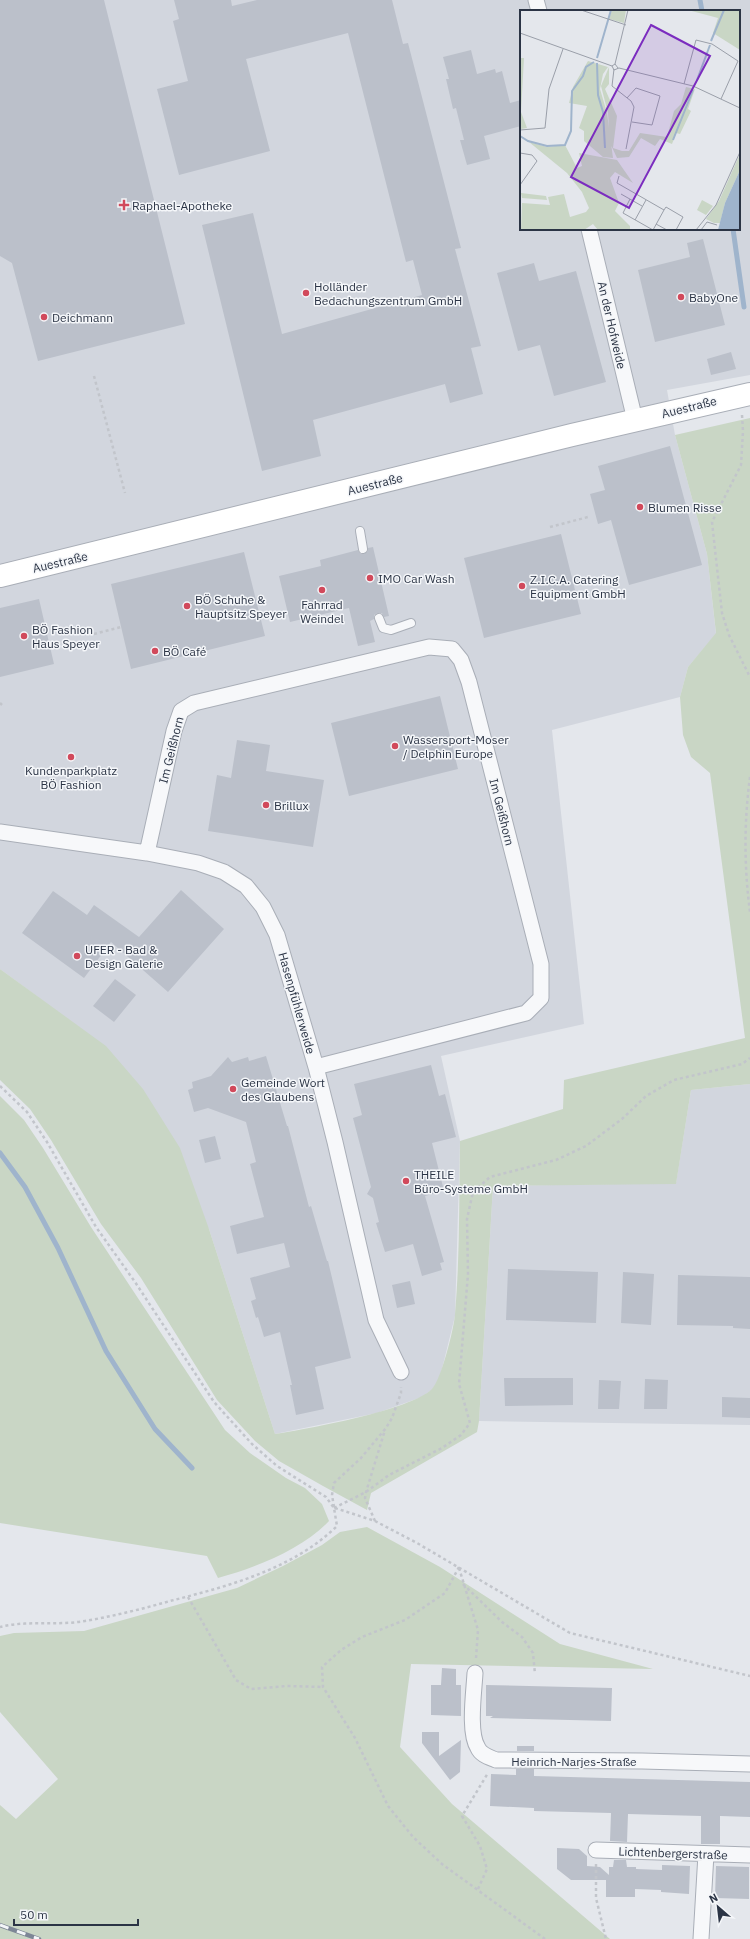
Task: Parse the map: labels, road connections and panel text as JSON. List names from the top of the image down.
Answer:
{
  "streets": {
    "street": [
      "An der Hofweide",
      "Auestraße",
      "Im Geißhorn",
      "Hasenpfühlerweide",
      "Heinrich-Narjes-Straße",
      "Lichtenbergerstraße"
    ]
  },
  "crossings": [
    ["An der Hofweide", "Auestraße"],
    ["Im Geißhorn", "Hasenpfühlerweide"]
  ],
  "places": {
    "health": ["Raphael-Apotheke"],
    "other": [
      "Holländer Bedachungszentrum GmbH",
      "BabyOne",
      "Deichmann",
      "Blumen Risse",
      "IMO Car Wash",
      "Z.I.C.A. Catering Equipment GmbH",
      "Fahrrad Weindel",
      "BÖ Schuhe & Hauptsitz Speyer",
      "BÖ Fashion Haus Speyer",
      "BÖ Café",
      "Wassersport-Moser / Delphin Europe",
      "Kundenparkplatz BÖ Fashion",
      "Brillux",
      "UFER - Bad & Design Galerie",
      "Gemeinde Wort des Glaubens",
      "THEILE Büro-Systeme GmbH"
    ]
  },
  "scale_bar": "50 m",
  "north": "top left"
}
